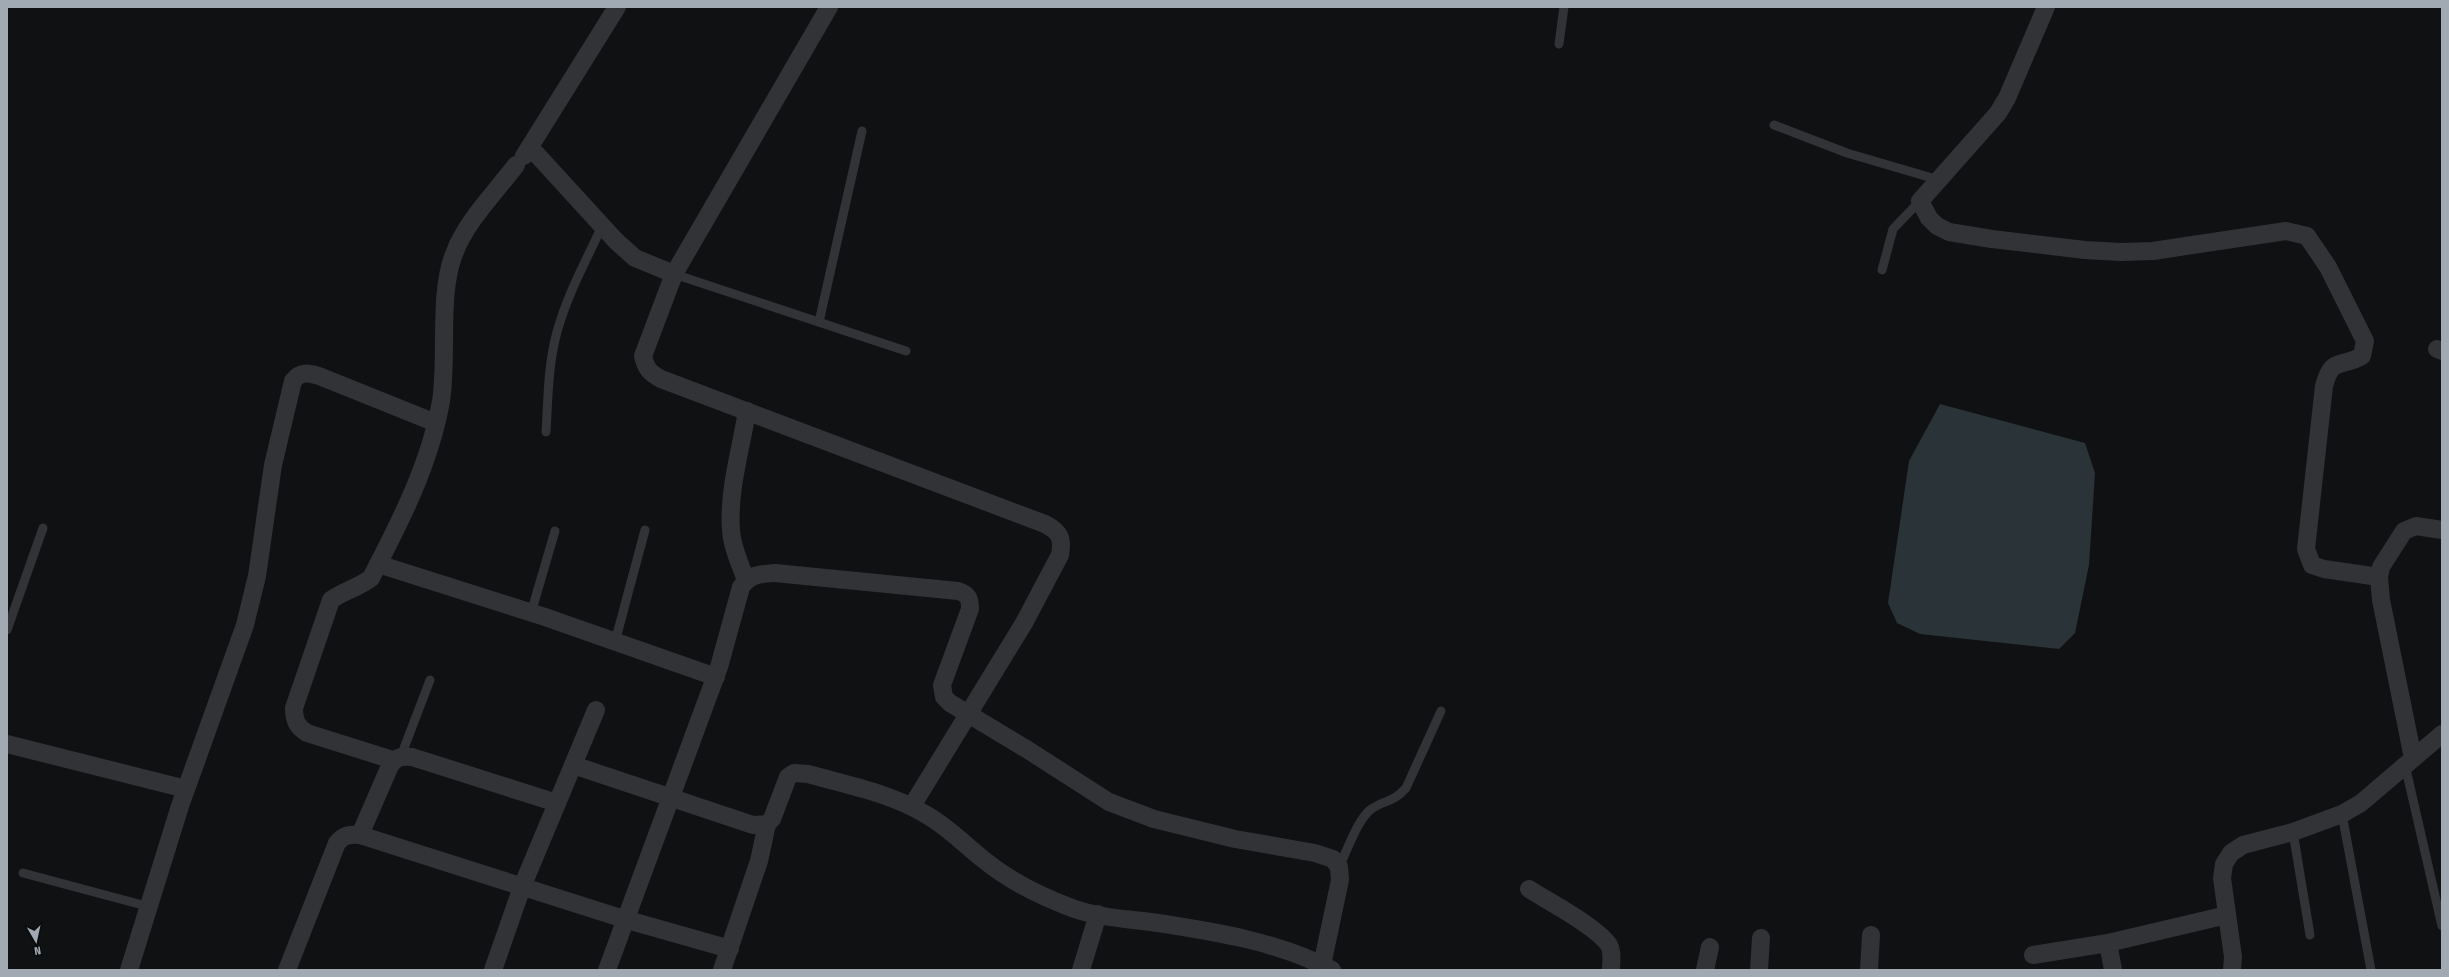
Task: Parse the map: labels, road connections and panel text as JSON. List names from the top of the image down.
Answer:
{
  "north": "bottom"
}
